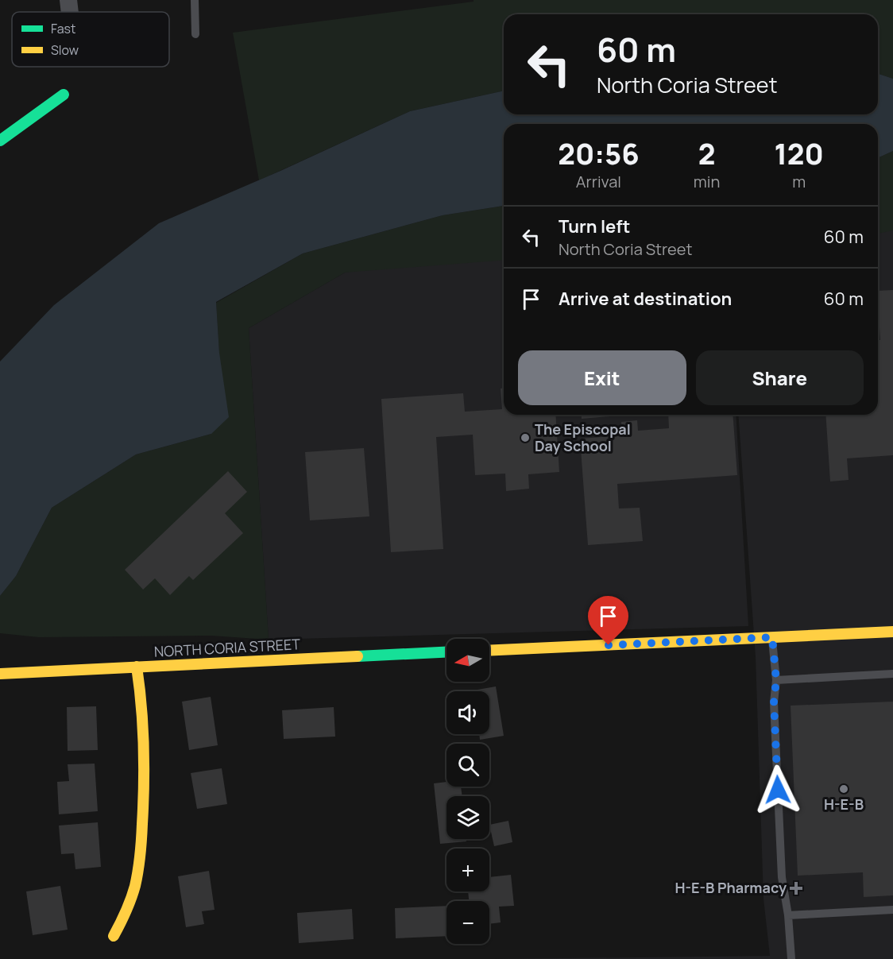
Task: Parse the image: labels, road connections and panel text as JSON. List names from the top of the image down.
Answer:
{
  "streets": {
    "street": ["NORTH CORIA STREET"]
  },
  "places": {
    "other": ["The Episcopal Day School", "H-E-B"],
    "health": ["H-E-B Pharmacy"]
  },
  "legend": ["Fast", "Slow"],
  "north": "left",
  "page": {
    "turn": ["60 m", "North Coria Street"],
    "eta": [
      "20:56",
      "Arrival",
      "2",
      "min",
      "120",
      "m"
    ],
    "list": [
      {
        "name": "Turn left",
        "note": "North Coria Street",
        "value": "60 m"
      },
      {
        "name": "Arrive at destination",
        "value": "60 m"
      }
    ],
    "buttons": ["Exit", "Share"],
    "map_buttons": ["+", "−"]
  }
}
